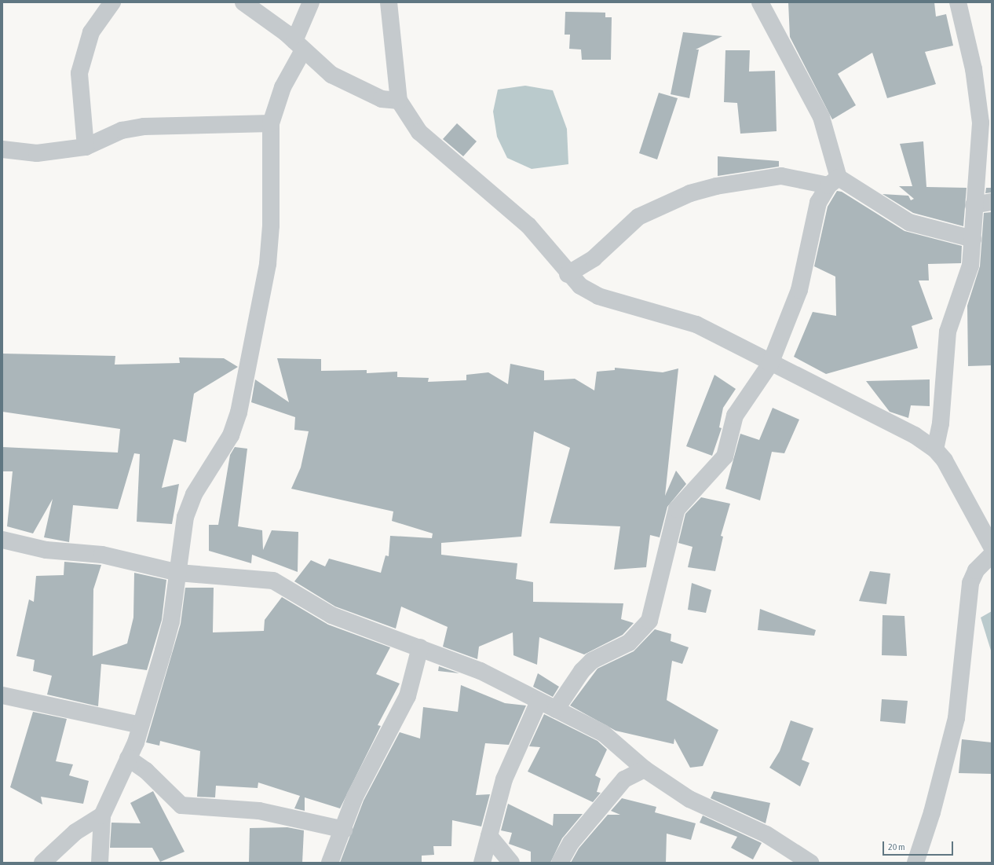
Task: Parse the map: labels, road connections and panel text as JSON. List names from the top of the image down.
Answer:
{
  "scale_bar": "20 m"
}
